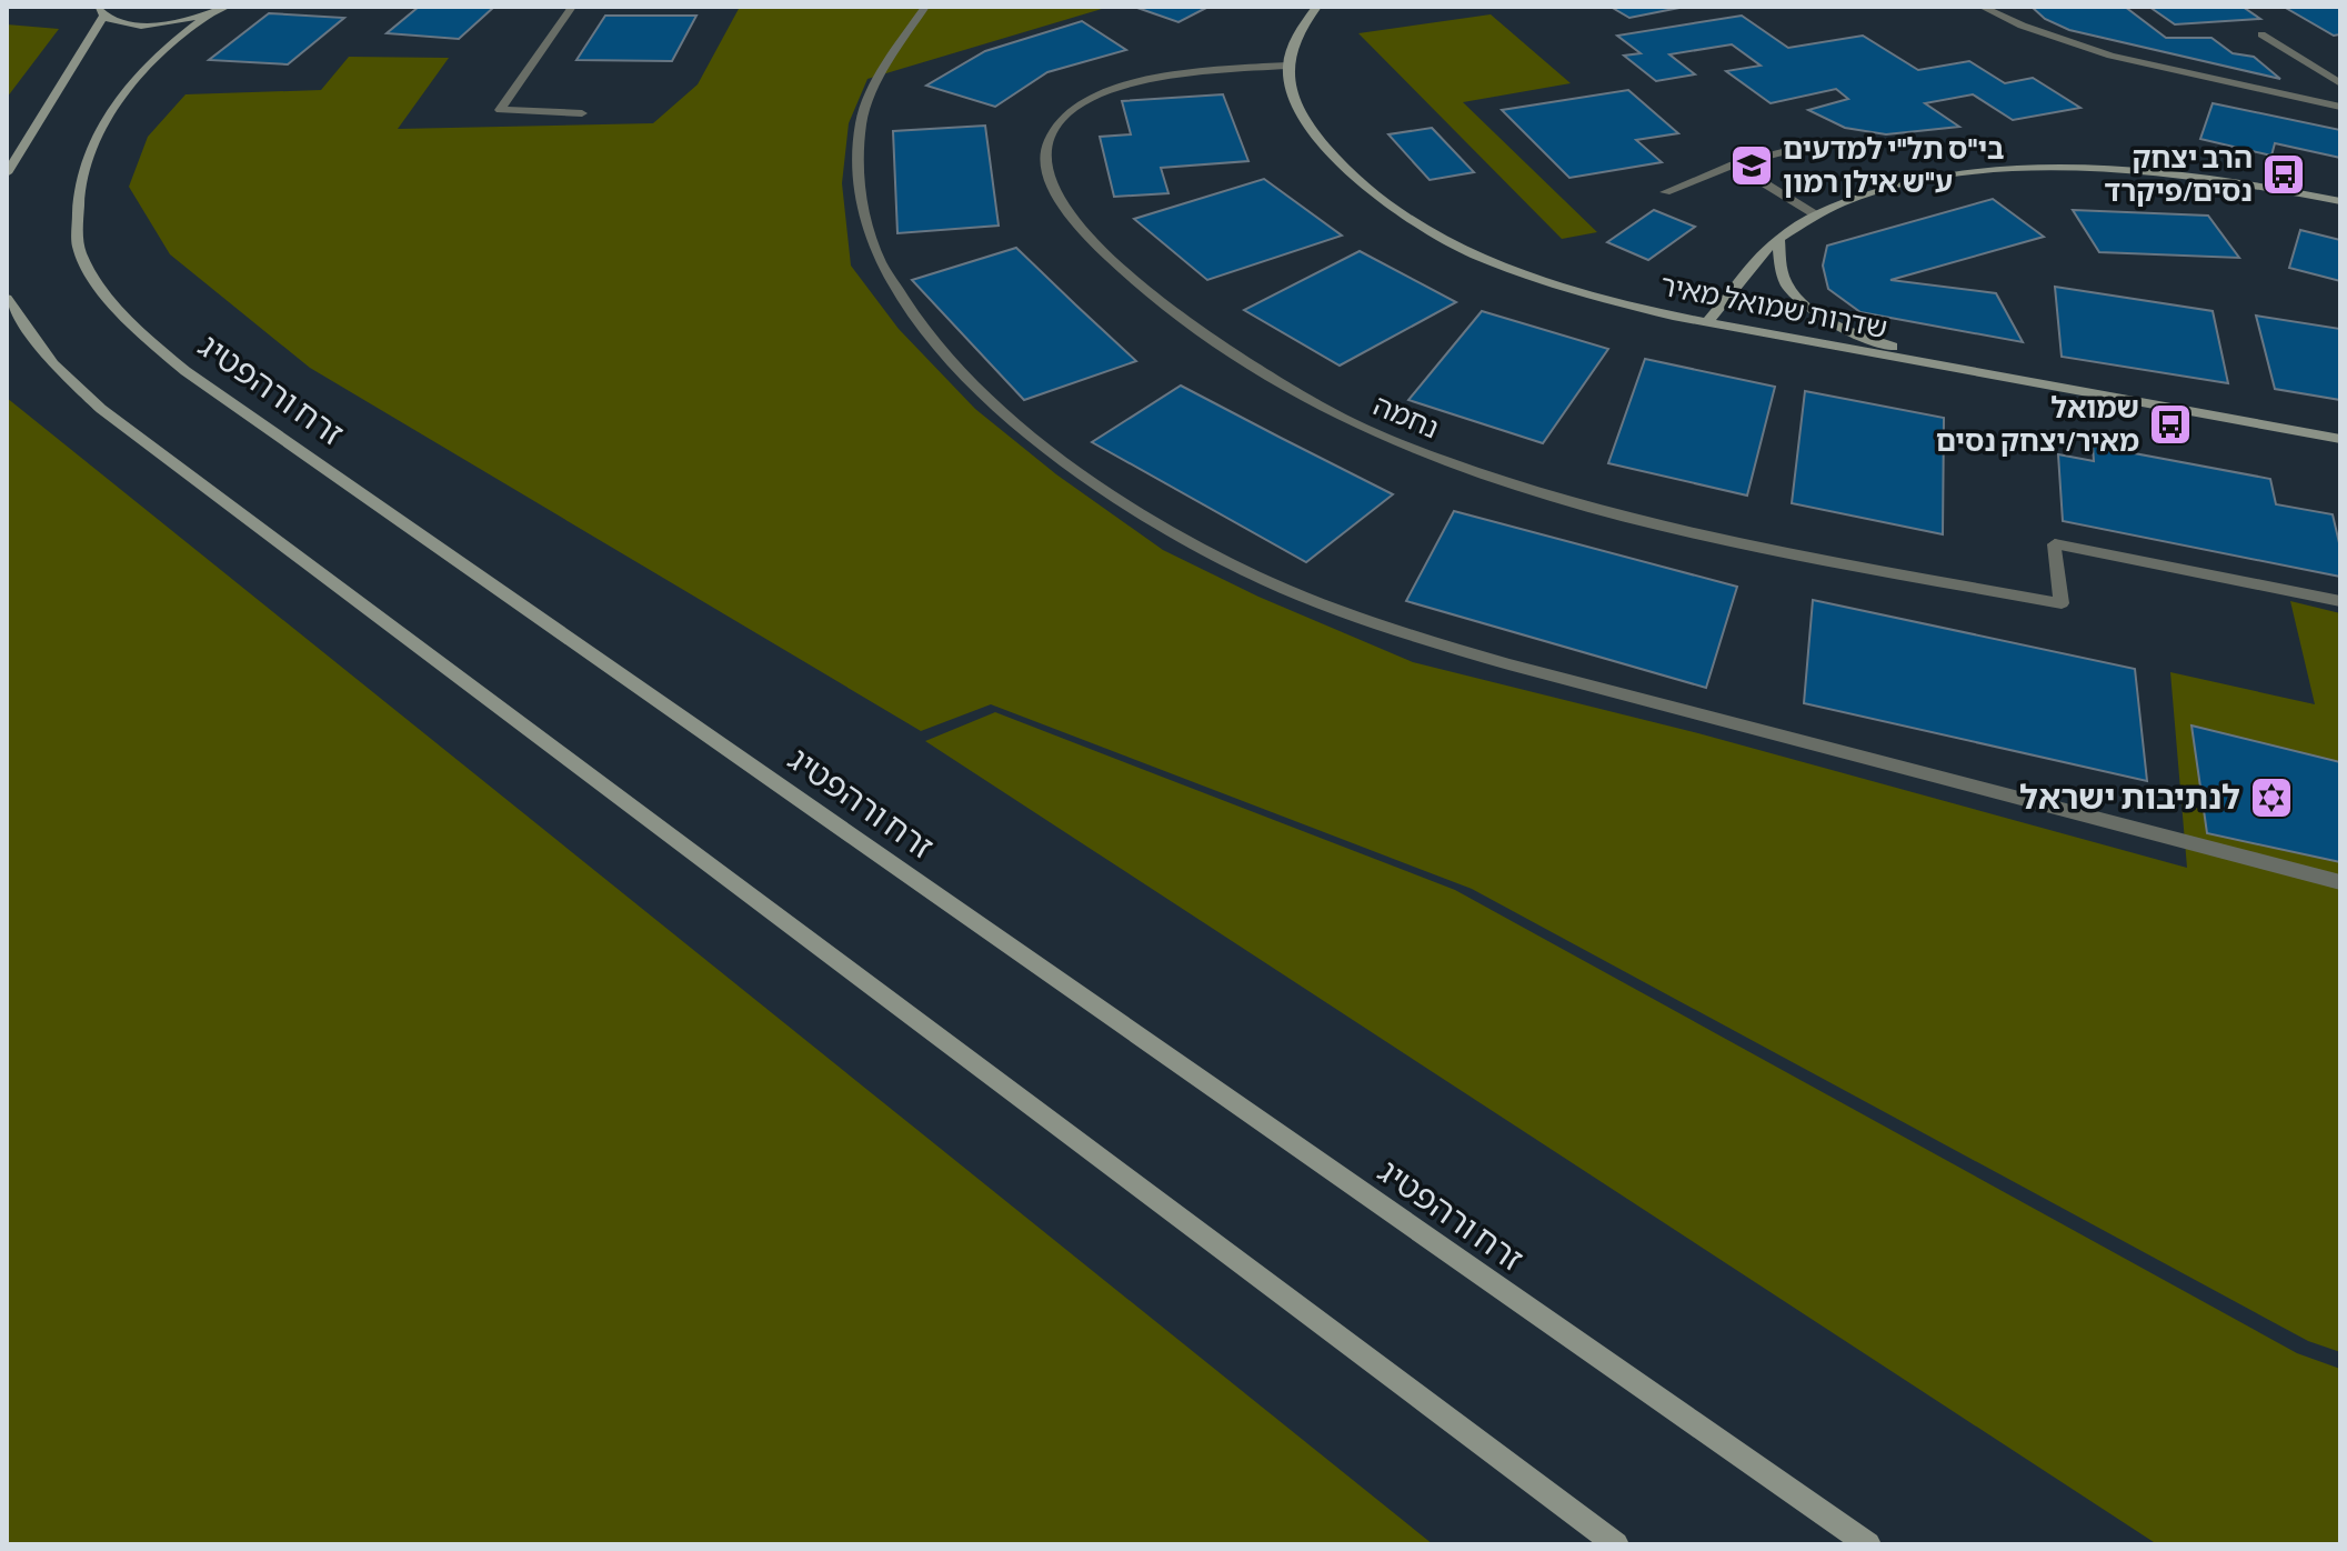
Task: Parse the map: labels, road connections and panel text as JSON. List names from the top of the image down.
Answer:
{
  "streets": {
    "street": ["שדרות שמואל מאיר", "זרח ורהפטיג", "נחמה"]
  },
  "crossings": [
    ["שדרות שמואל מאיר", "נחמה"]
  ],
  "places": {
    "school or university": ["בי\"ס תל\"י למדעים ע\"ש אילן רמון"],
    "bus stop": ["הרב יצחק נסים/פיקרד", "שמואל מאיר/יצחק נסים"],
    "synagogue": ["לנתיבות ישראל"]
  }
}
